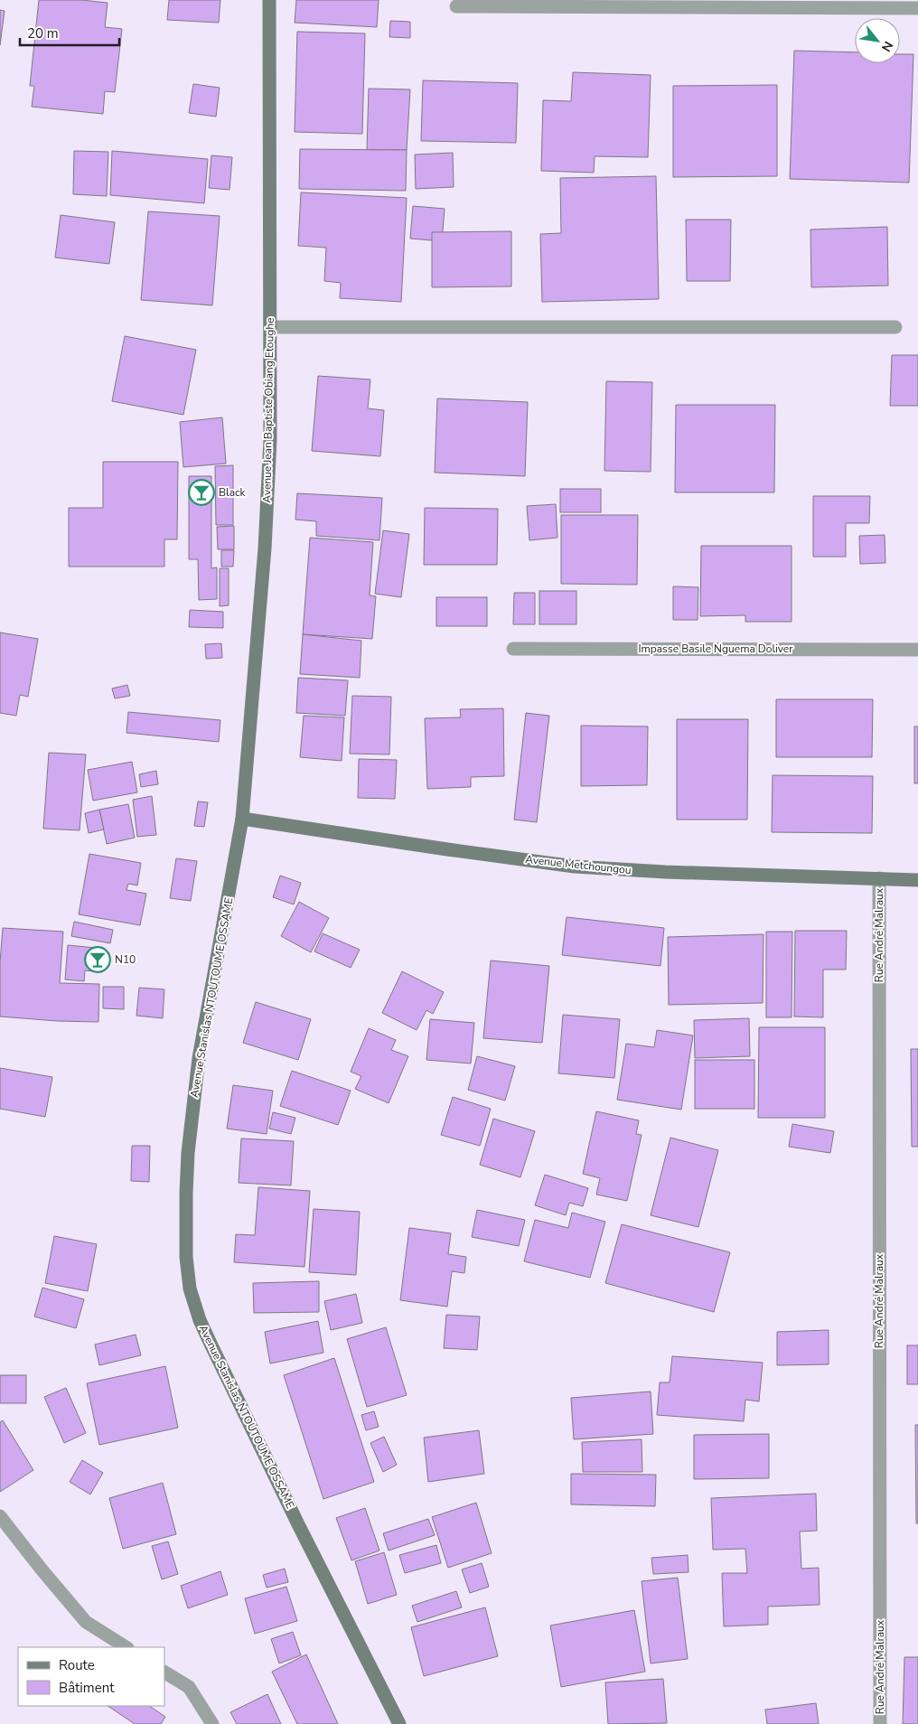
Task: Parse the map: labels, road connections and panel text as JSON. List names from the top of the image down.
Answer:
{
  "streets": {
    "street": [
      "Avenue Jean Baptiste Obiang Etoughe",
      "Impasse Basile Nguema Doliver",
      "Avenue Metchoungou",
      "Rue André Malraux",
      "Avenue Stanislas NTOUTOUME OSSAME"
    ]
  },
  "crossings": [
    ["Avenue Jean Baptiste Obiang Etoughe", "Avenue Metchoungou"],
    ["Avenue Jean Baptiste Obiang Etoughe", "Avenue Stanislas NTOUTOUME OSSAME"],
    ["Avenue Metchoungou", "Rue André Malraux"],
    ["Avenue Metchoungou", "Avenue Stanislas NTOUTOUME OSSAME"]
  ],
  "places": {
    "bar": ["Black", "N10"]
  },
  "legend": ["Route", "Bâtiment"],
  "scale_bar": "20 m",
  "north": "bottom right"
}
